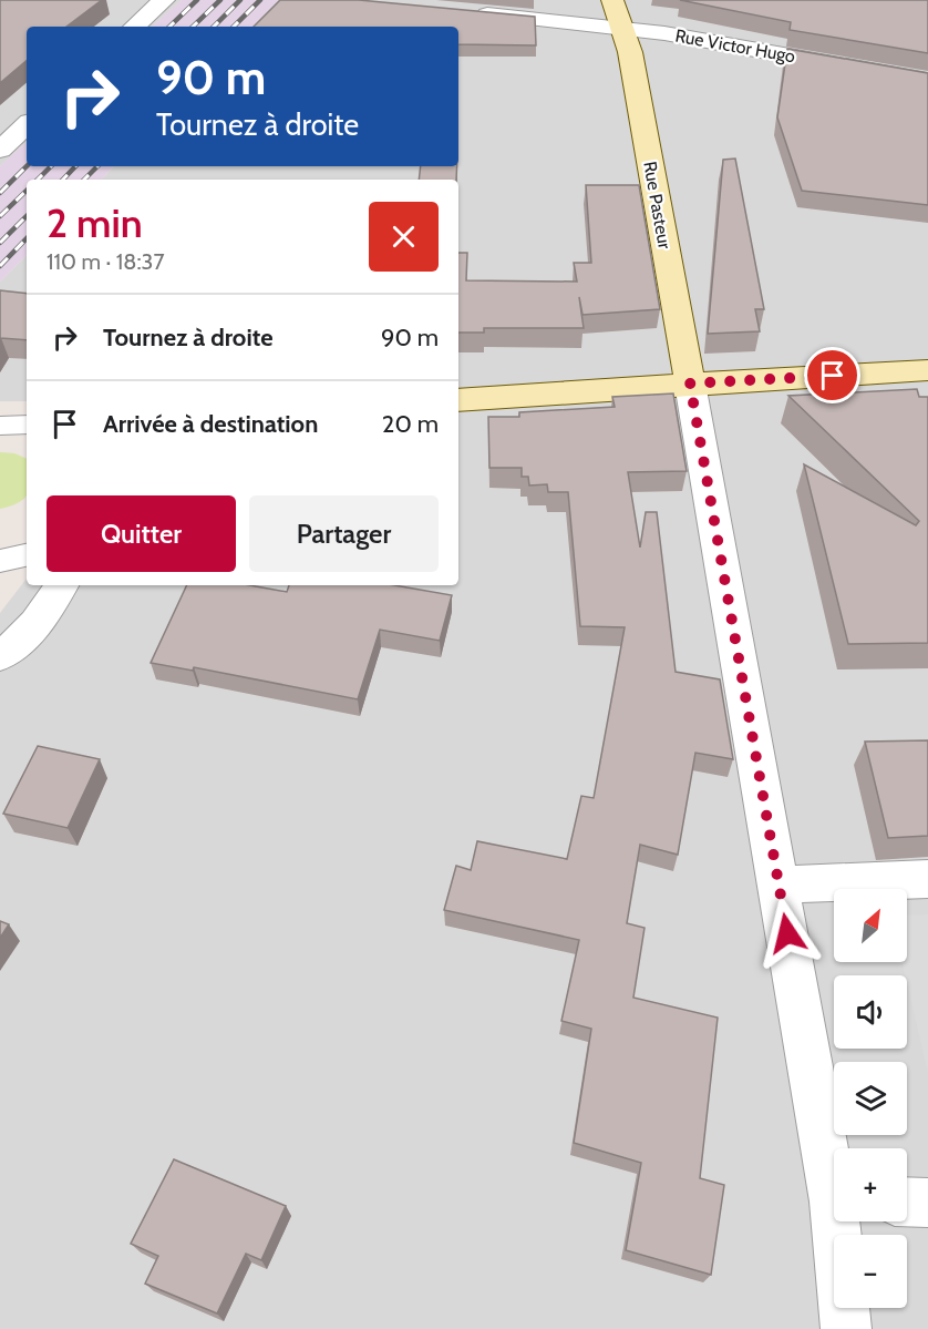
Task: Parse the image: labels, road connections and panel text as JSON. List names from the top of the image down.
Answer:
{
  "streets": {
    "street": ["Rue Victor Hugo", "Rue Pasteur"]
  },
  "crossings": [
    ["Rue Victor Hugo", "Rue Pasteur"]
  ],
  "north": "top right",
  "page": {
    "turn": ["90 m", "Tournez à droite"],
    "heading": ["2 min", "110 m · 18:37"],
    "list": [
      {
        "name": "Tournez à droite",
        "value": "90 m"
      },
      {
        "name": "Arrivée à destination",
        "value": "20 m"
      }
    ],
    "buttons": ["Quitter", "Partager"],
    "map_buttons": ["+", "−"]
  }
}
